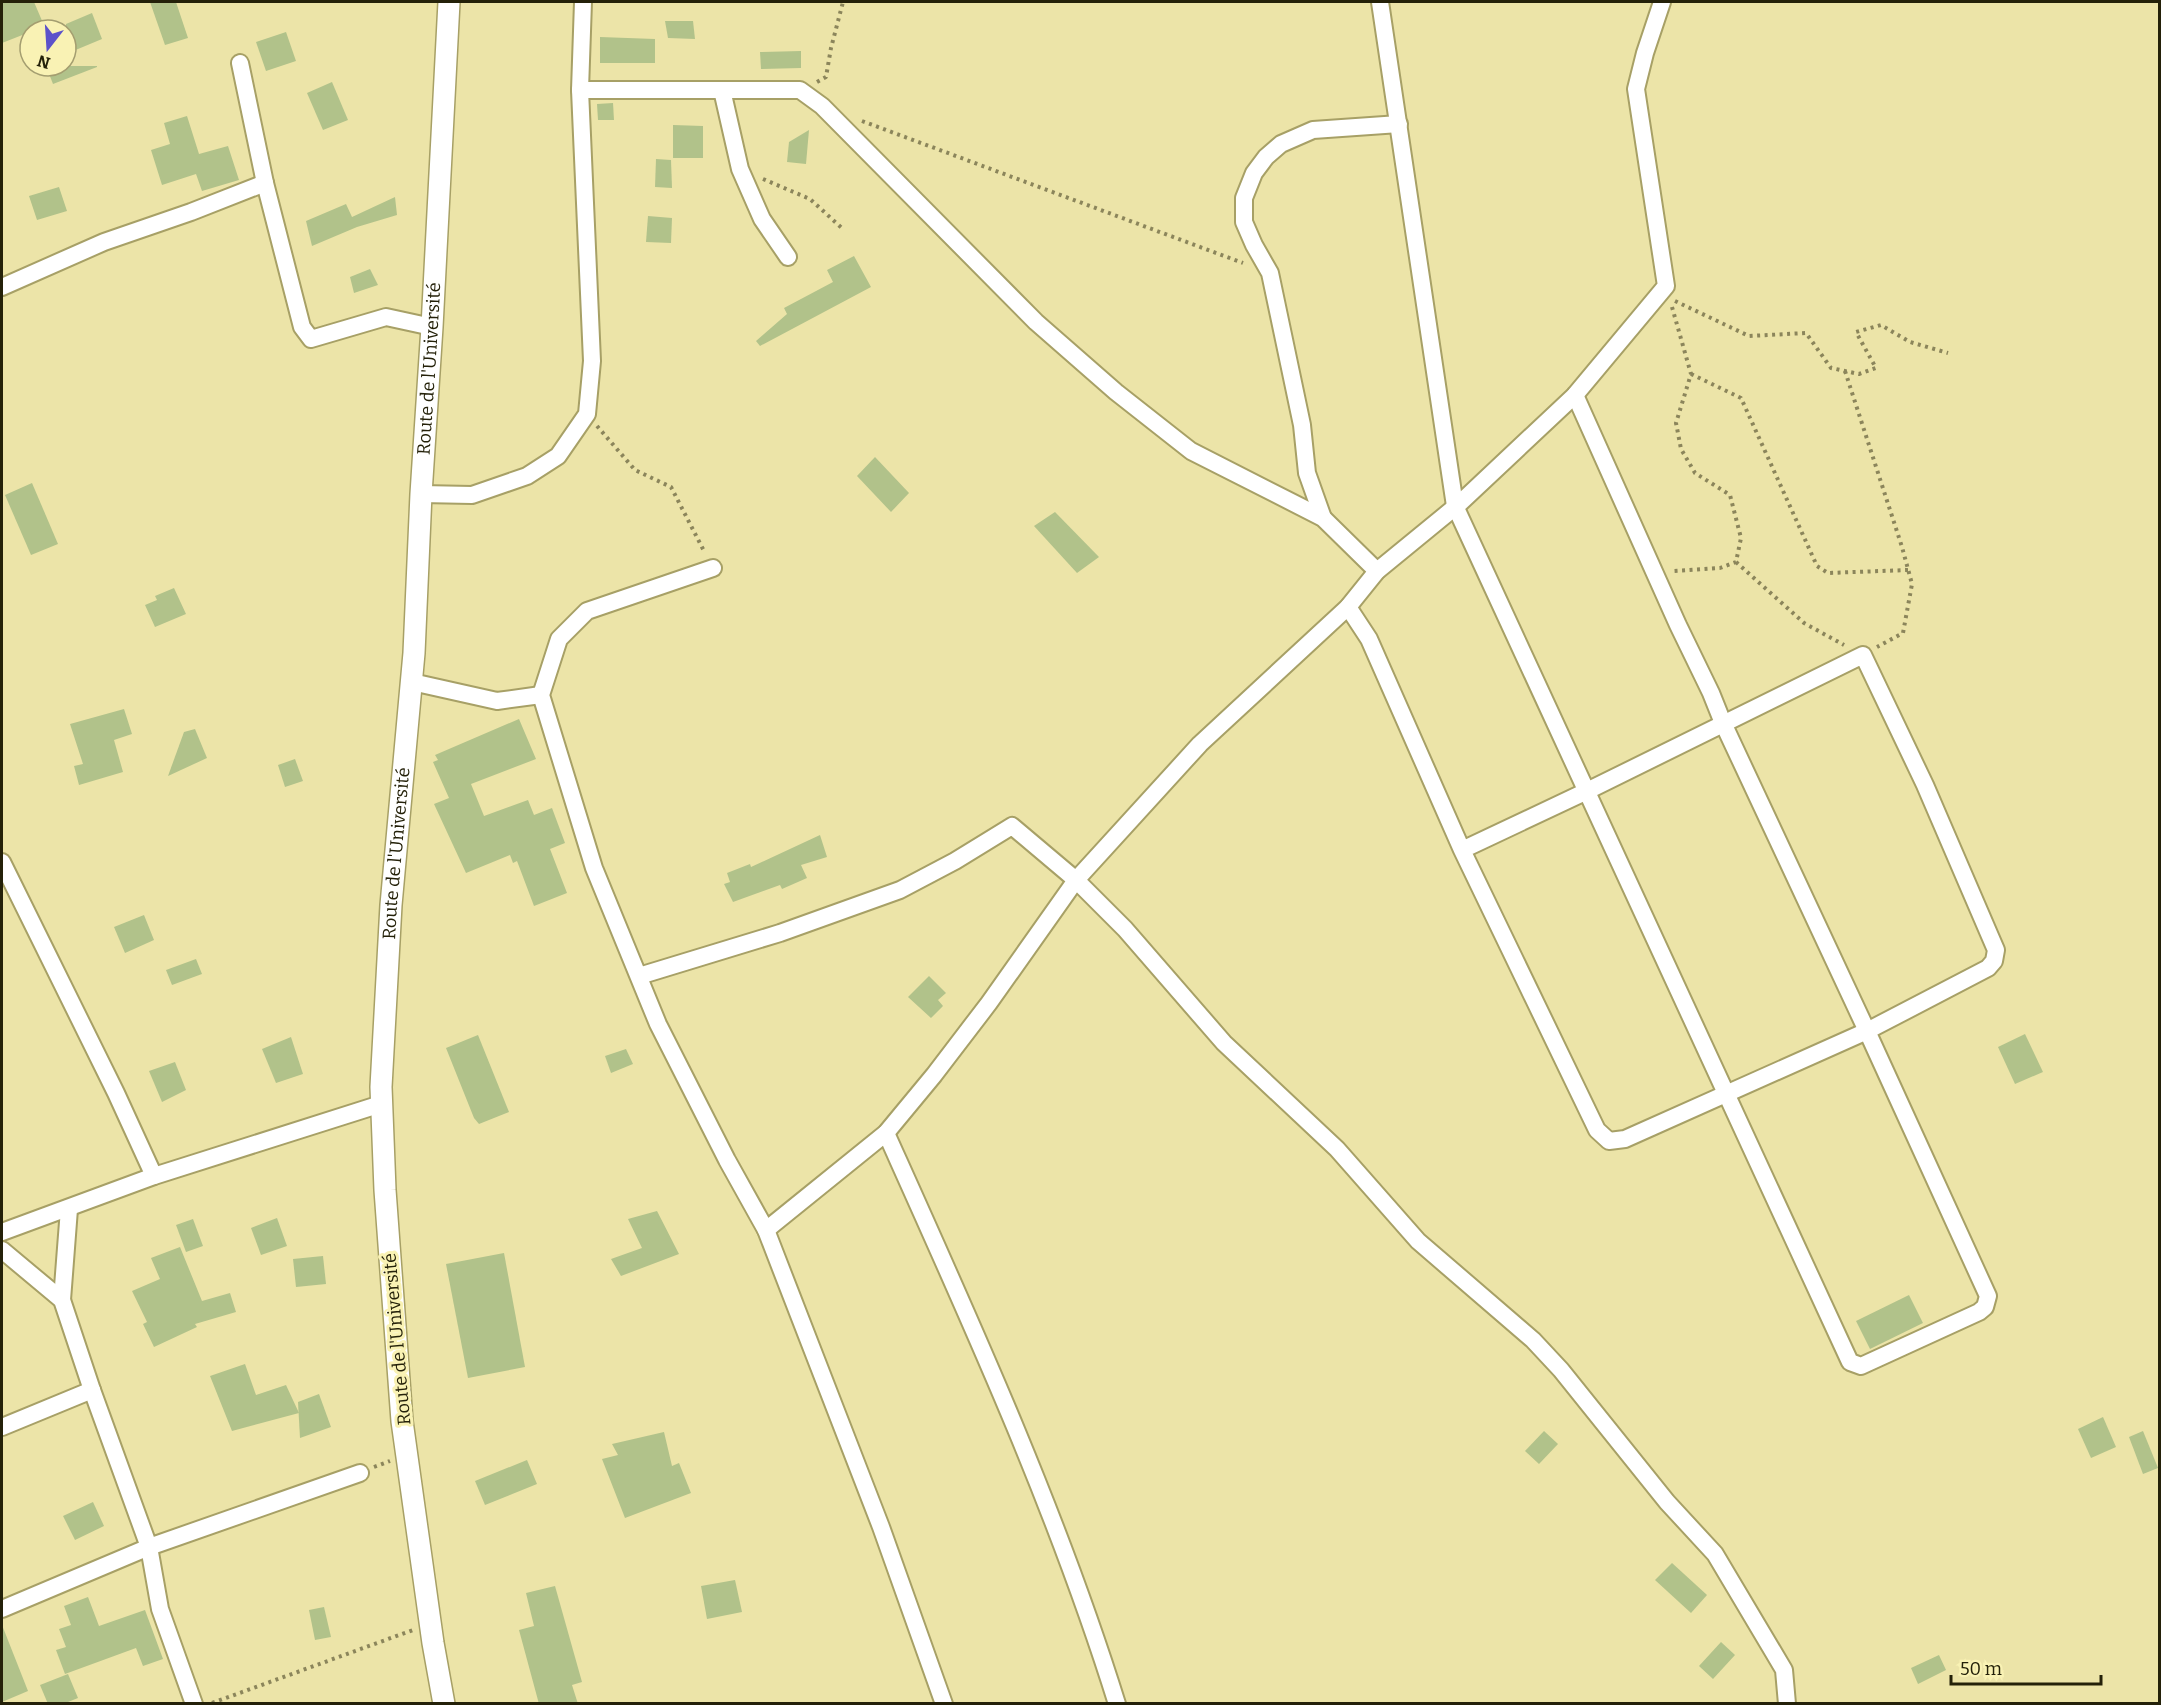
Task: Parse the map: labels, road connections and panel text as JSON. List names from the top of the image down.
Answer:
{
  "streets": {
    "street": ["Route de l'Université"]
  },
  "scale_bar": "50 m",
  "north": "bottom"
}
